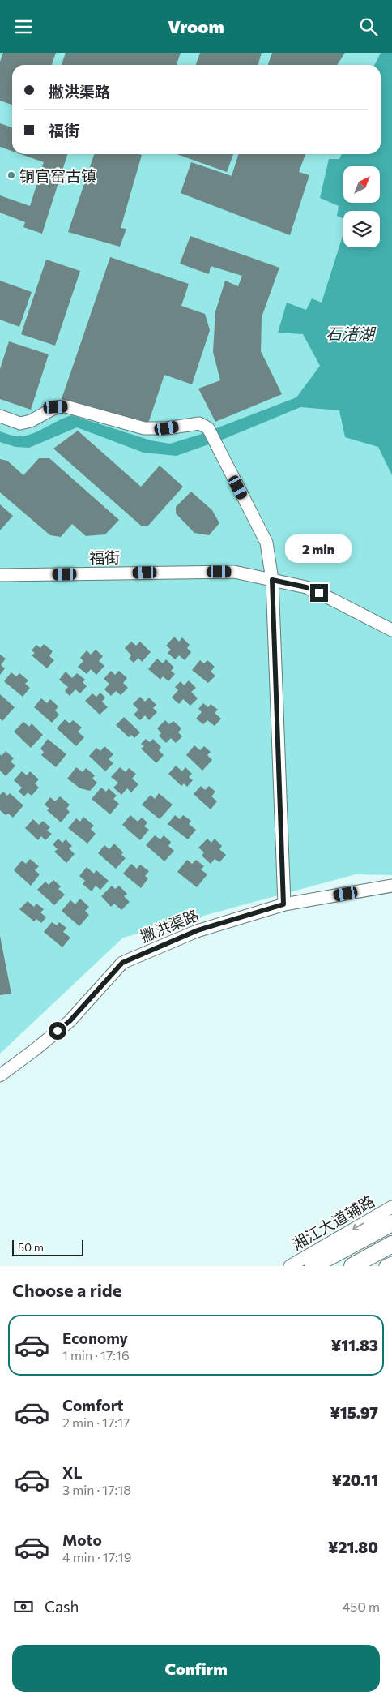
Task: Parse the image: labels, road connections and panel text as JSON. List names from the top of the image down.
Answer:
{
  "streets": {
    "street": ["福街", "撇洪渠路", "湘江大道辅路"]
  },
  "one_way": ["湘江大道辅路"],
  "water": ["石渚湖"],
  "places": ["铜官窑古镇"],
  "scale_bar": "50 m",
  "north": "top right",
  "page": {
    "header": "Vroom",
    "banner": ["撇洪渠路", "福街"],
    "bubble": "2 min",
    "scale": "50 m",
    "heading": "Choose a ride",
    "list": [
      {
        "name": "Economy",
        "note": "1 min · 17:16",
        "value": "¥11.83"
      },
      {
        "name": "Comfort",
        "note": "2 min · 17:17",
        "value": "¥15.97"
      },
      {
        "name": "XL",
        "note": "3 min · 17:18",
        "value": "¥20.11"
      },
      {
        "name": "Moto",
        "note": "4 min · 17:19",
        "value": "¥21.80"
      }
    ],
    "pay": ["Cash", "450 m"],
    "buttons": "Confirm"
  }
}
